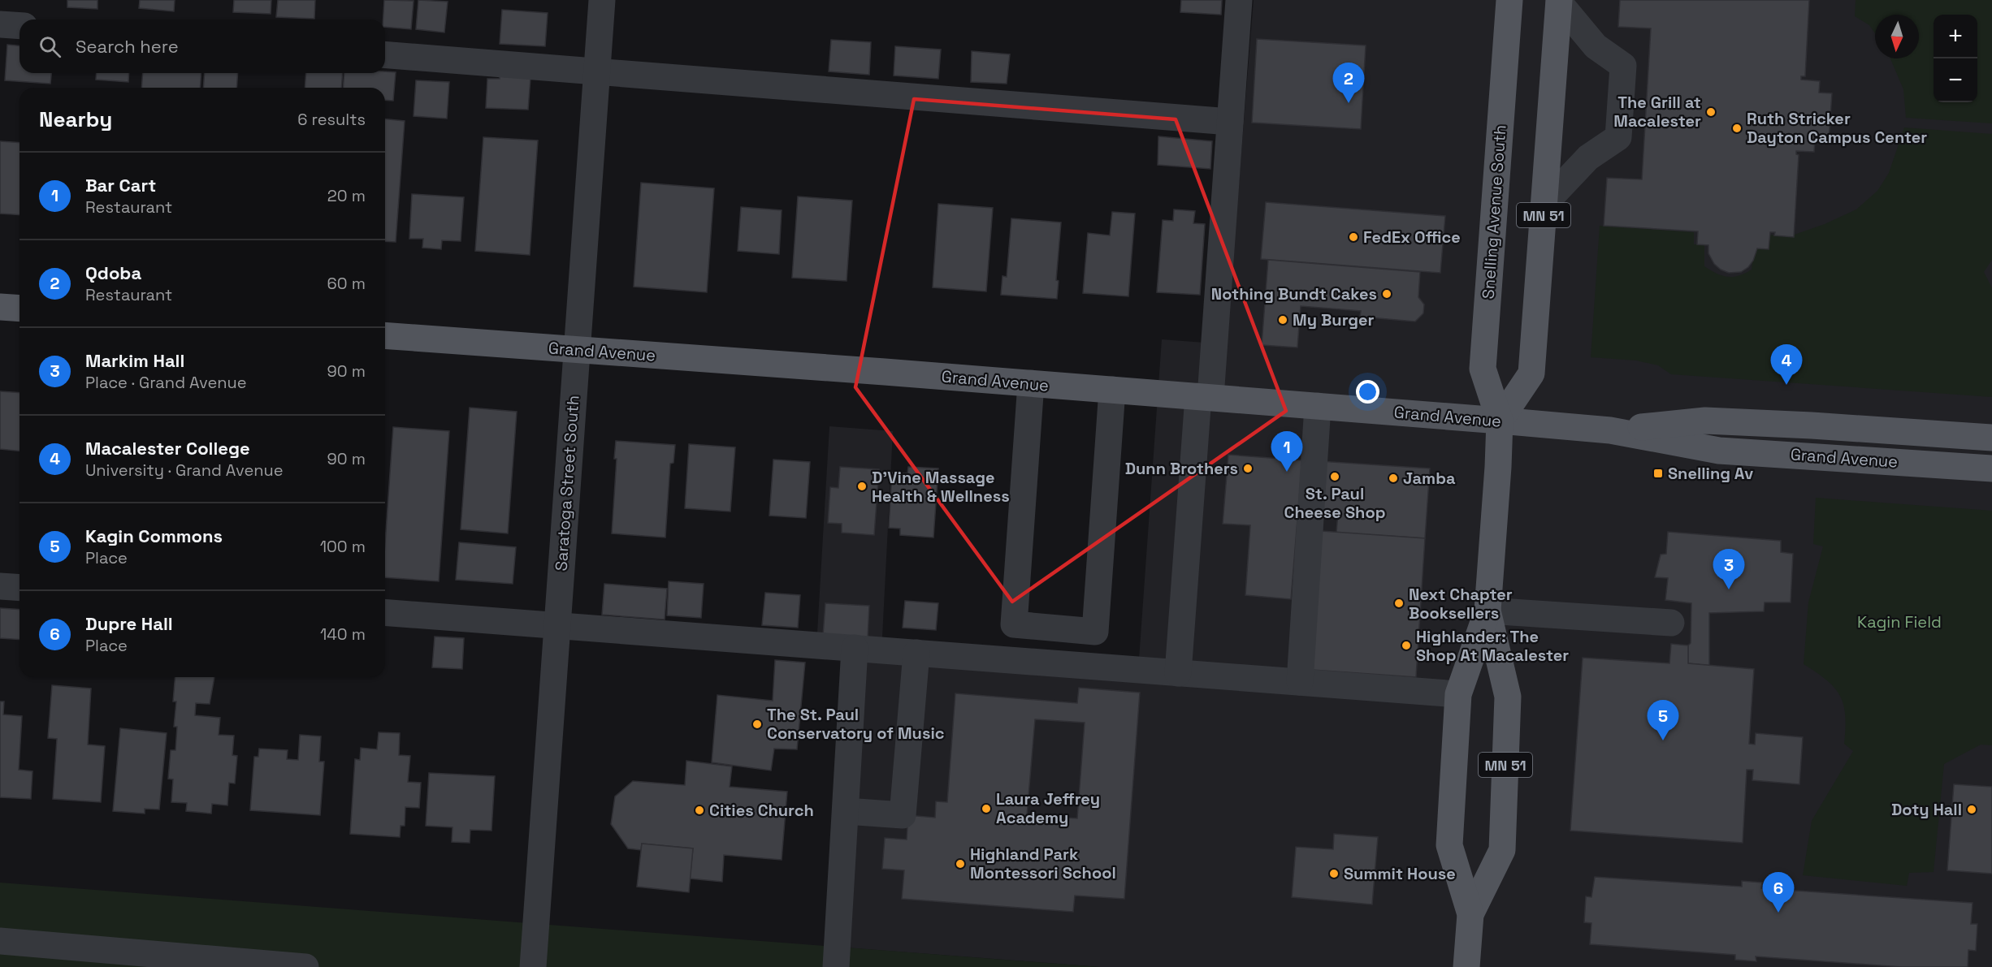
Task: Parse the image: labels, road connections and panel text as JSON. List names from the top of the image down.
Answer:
{
  "streets": {
    "main road": ["Snelling Avenue South", "MN 51", "Grand Avenue"],
    "street": ["Saratoga Street South"]
  },
  "crossings": [
    ["Snelling Avenue South", "MN 51"],
    ["Snelling Avenue South", "Grand Avenue"],
    ["MN 51", "Grand Avenue"],
    ["Grand Avenue", "Saratoga Street South"]
  ],
  "parks": ["Kagin Field"],
  "places": {
    "other": [
      "The Grill at Macalester",
      "Ruth Stricker Dayton Campus Center",
      "FedEx Office",
      "Nothing Bundt Cakes",
      "My Burger",
      "Dunn Brothers",
      "St. Paul Cheese Shop",
      "Jamba",
      "D'Vine Massage Health & Wellness",
      "Next Chapter Booksellers",
      "Highlander: The Shop At Macalester",
      "The St. Paul Conservatory of Music",
      "Laura Jeffrey Academy",
      "Doty Hall",
      "Cities Church",
      "Highland Park Montessori School",
      "Summit House"
    ],
    "transit": ["Snelling Av"]
  },
  "north": "bottom",
  "page": {
    "map_buttons": ["+", "−"],
    "search": "Search here",
    "pins": [
      "2",
      "4",
      "1",
      "3",
      "5",
      "6"
    ],
    "heading": ["Nearby", "6 results"],
    "list": [
      {
        "mark": "1",
        "name": "Bar Cart",
        "note": "Restaurant",
        "value": "20 m"
      },
      {
        "mark": "2",
        "name": "Qdoba",
        "note": "Restaurant",
        "value": "60 m"
      },
      {
        "mark": "3",
        "name": "Markim Hall",
        "note": "Place · Grand Avenue",
        "value": "90 m"
      },
      {
        "mark": "4",
        "name": "Macalester College",
        "note": "University · Grand Avenue",
        "value": "90 m"
      },
      {
        "mark": "5",
        "name": "Kagin Commons",
        "note": "Place",
        "value": "100 m"
      },
      {
        "mark": "6",
        "name": "Dupre Hall",
        "note": "Place",
        "value": "140 m"
      }
    ]
  }
}
